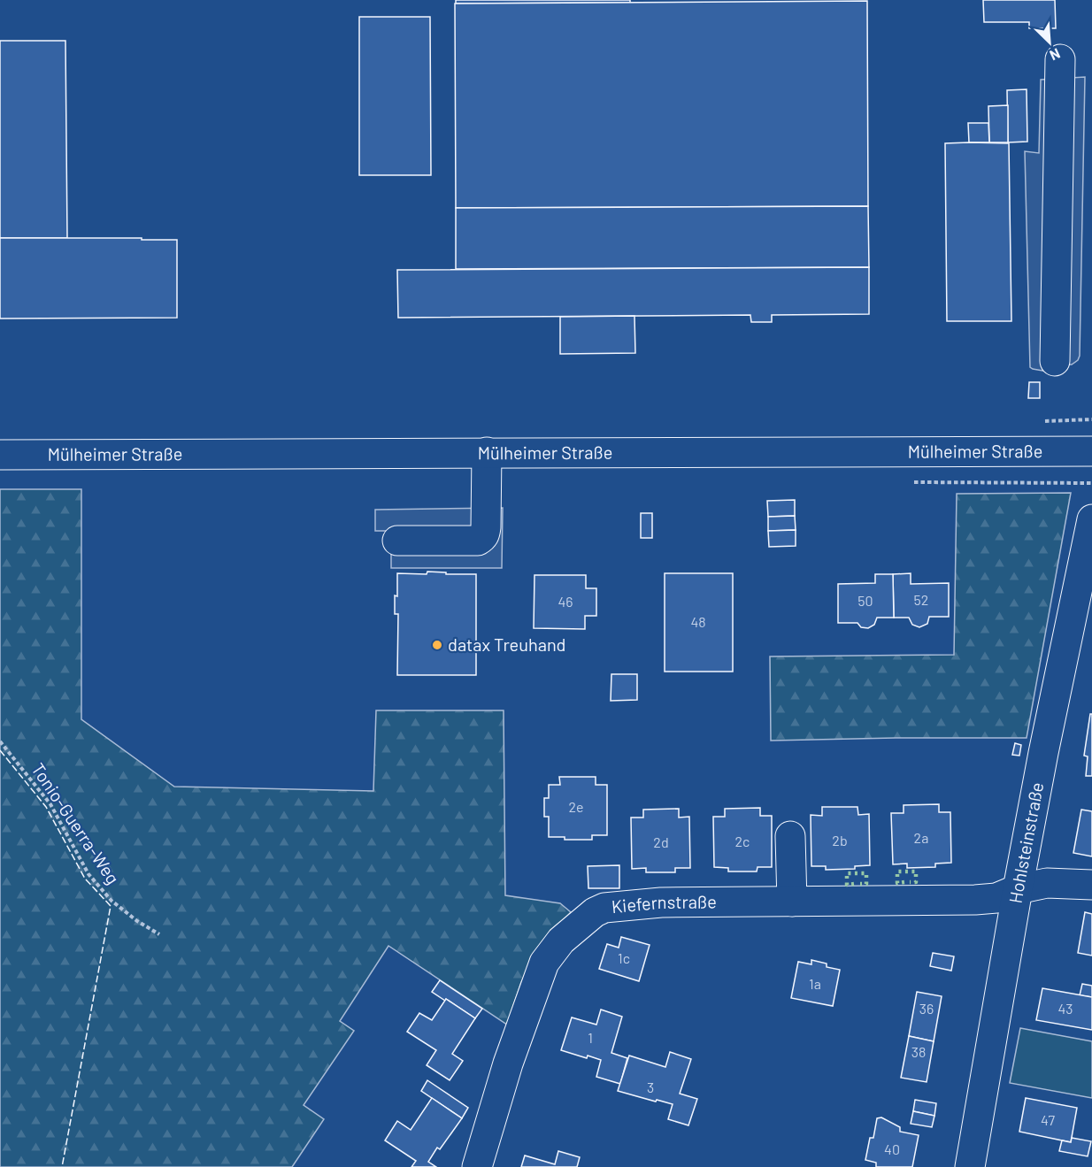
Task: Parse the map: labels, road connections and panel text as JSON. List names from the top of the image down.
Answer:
{
  "streets": {
    "street": ["Mülheimer Straße", "Hohlsteinstraße", "Kiefernstraße"],
    "path": ["Tonio-Guerra-Weg"]
  },
  "crossings": [
    ["Hohlsteinstraße", "Kiefernstraße"]
  ],
  "places": ["datax Treuhand"],
  "house_numbers": [
    "52",
    "50",
    "46",
    "48",
    "2e",
    "2a",
    "2b",
    "2c",
    "2d",
    "1c",
    "1a",
    "36",
    "43",
    "1",
    "38",
    "3",
    "47",
    "40"
  ],
  "north": "bottom right"
}
